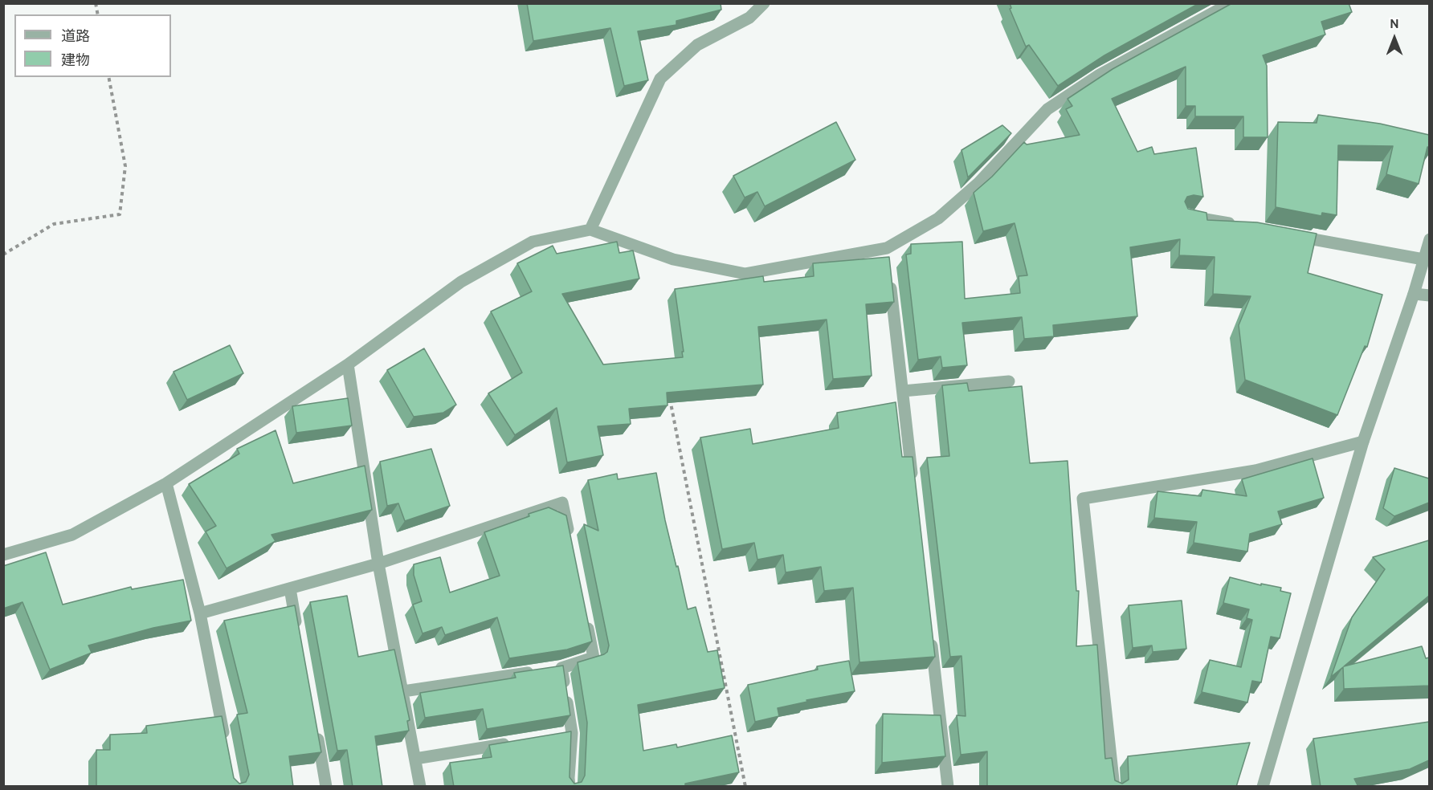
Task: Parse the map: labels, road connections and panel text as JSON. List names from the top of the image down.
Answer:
{
  "legend": ["道路", "建物"],
  "north": "top"
}
